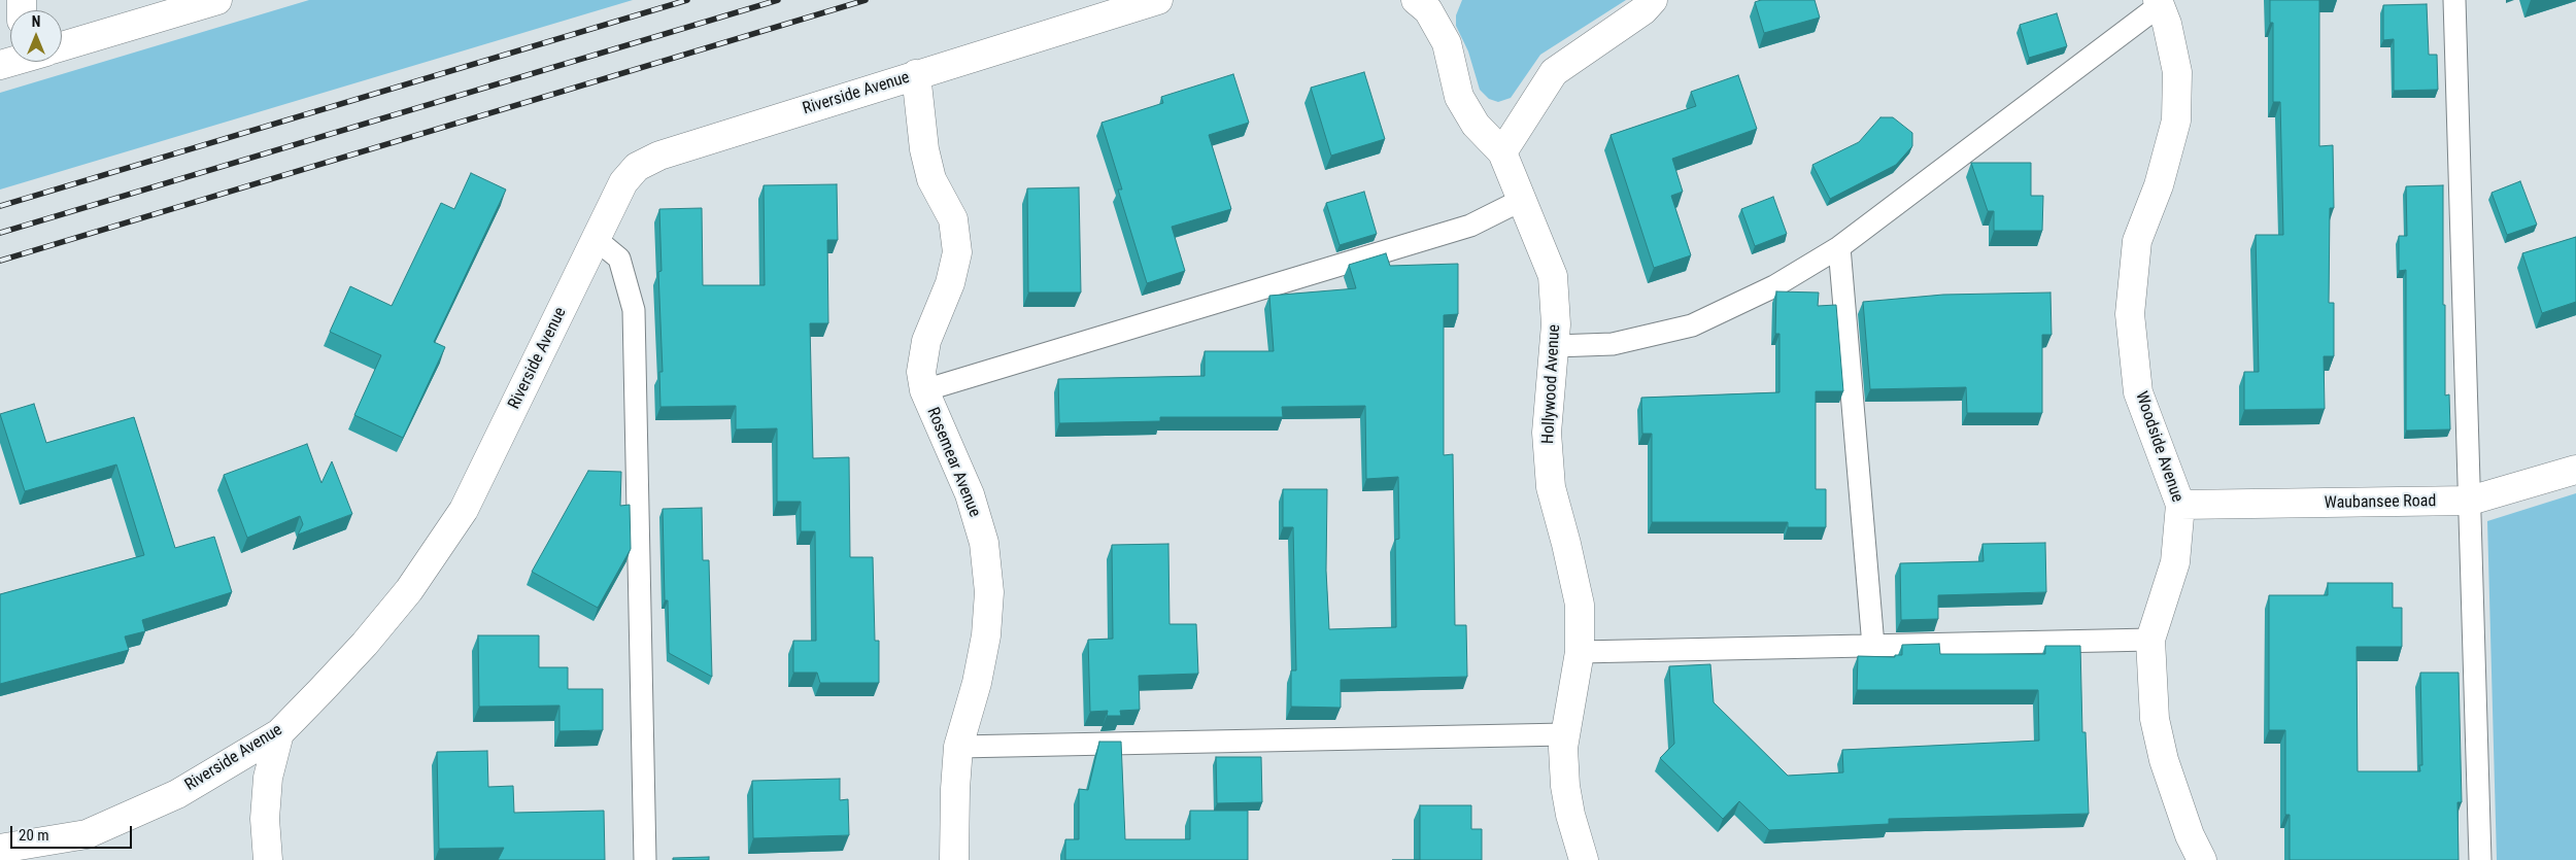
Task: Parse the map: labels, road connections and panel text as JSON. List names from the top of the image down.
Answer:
{
  "streets": {
    "street": [
      "Riverside Avenue",
      "Hollywood Avenue",
      "Woodside Avenue",
      "Rosemear Avenue",
      "Waubansee Road"
    ]
  },
  "crossings": [
    ["Riverside Avenue", "Rosemear Avenue"],
    ["Woodside Avenue", "Waubansee Road"]
  ],
  "scale_bar": "20 m",
  "north": "top"
}
